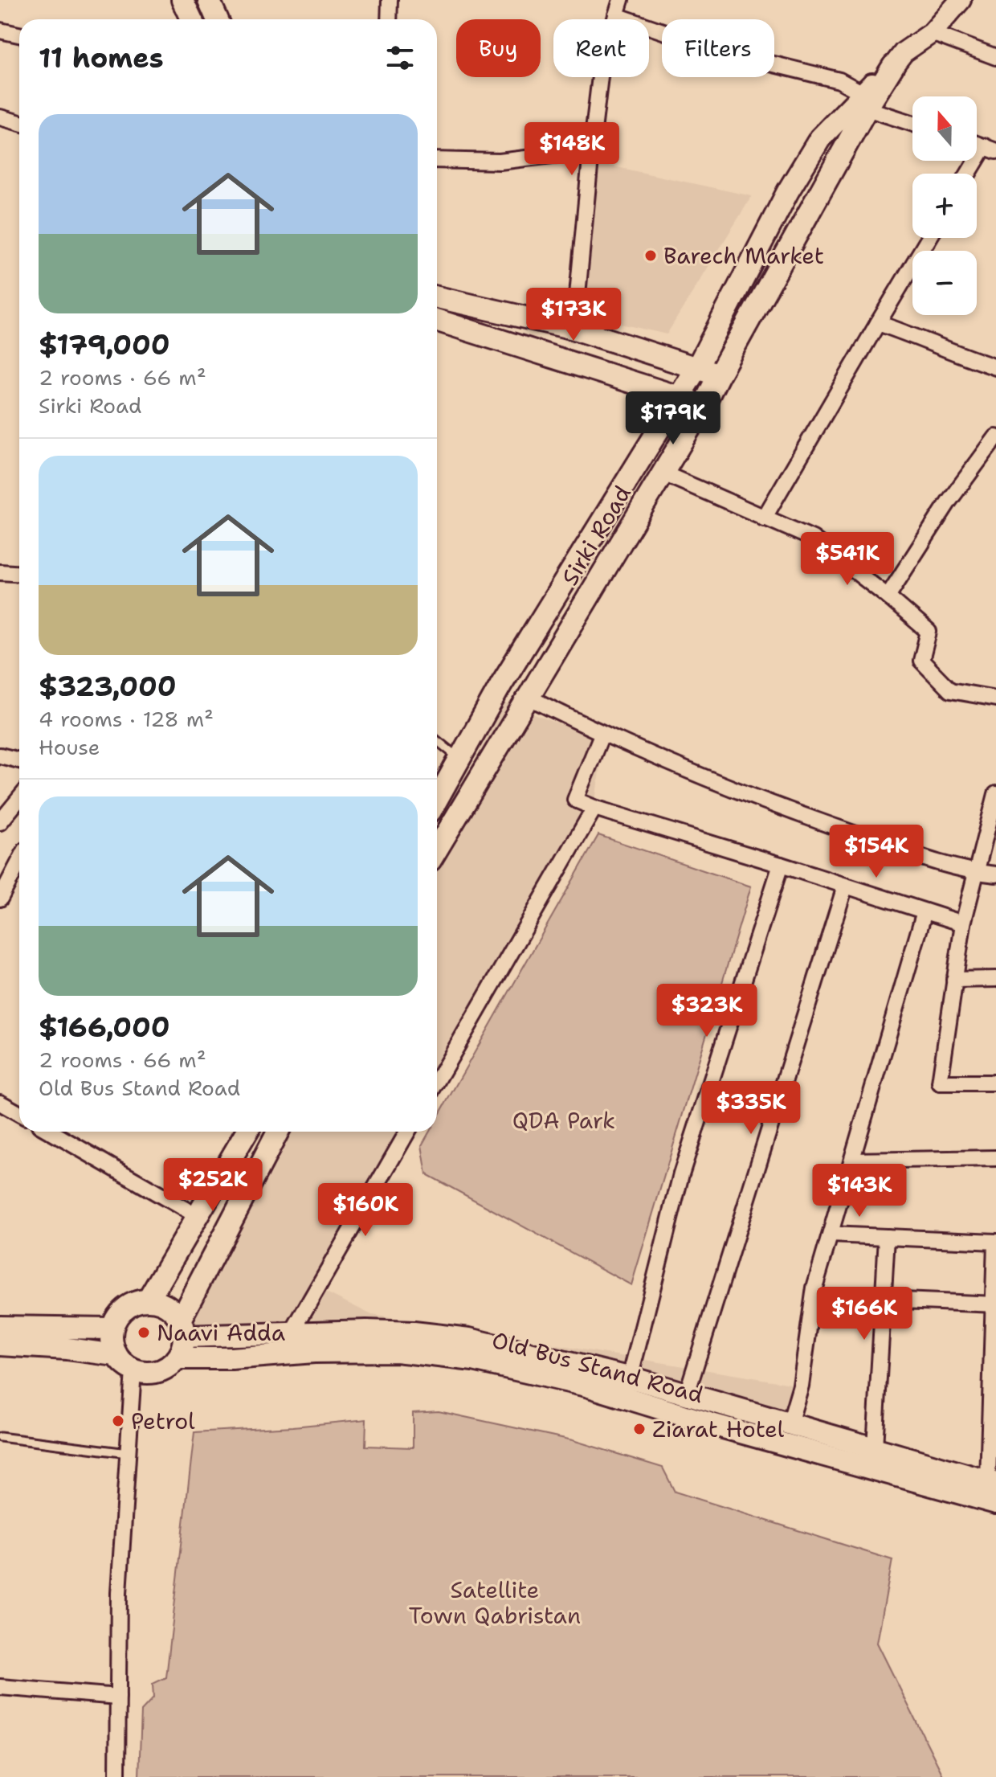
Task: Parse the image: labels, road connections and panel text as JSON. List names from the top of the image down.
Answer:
{
  "streets": {
    "main road": ["Sirki Road", "Old Bus Stand Road"]
  },
  "parks": ["QDA Park", "Satellite Town Qabristan"],
  "places": [
    "Barech Market",
    "Naavi Adda",
    "Petrol",
    "Ziarat Hotel"
  ],
  "north": "top",
  "page": {
    "chip": ["Buy", "Rent", "Filters"],
    "heading": "11 homes",
    "map_buttons": ["+", "−"],
    "list": [
      {
        "name": "$179,000",
        "note": "2 rooms · 66 m² · Sirki Road"
      },
      {
        "name": "$323,000",
        "note": "4 rooms · 128 m² · House"
      },
      {
        "name": "$166,000",
        "note": "2 rooms · 66 m² · Old Bus Stand Road"
      }
    ],
    "price": [
      "$148K",
      "$173K",
      "$179K",
      "$541K",
      "$154K",
      "$323K",
      "$335K",
      "$252K",
      "$143K",
      "$160K",
      "$166K"
    ]
  }
}
